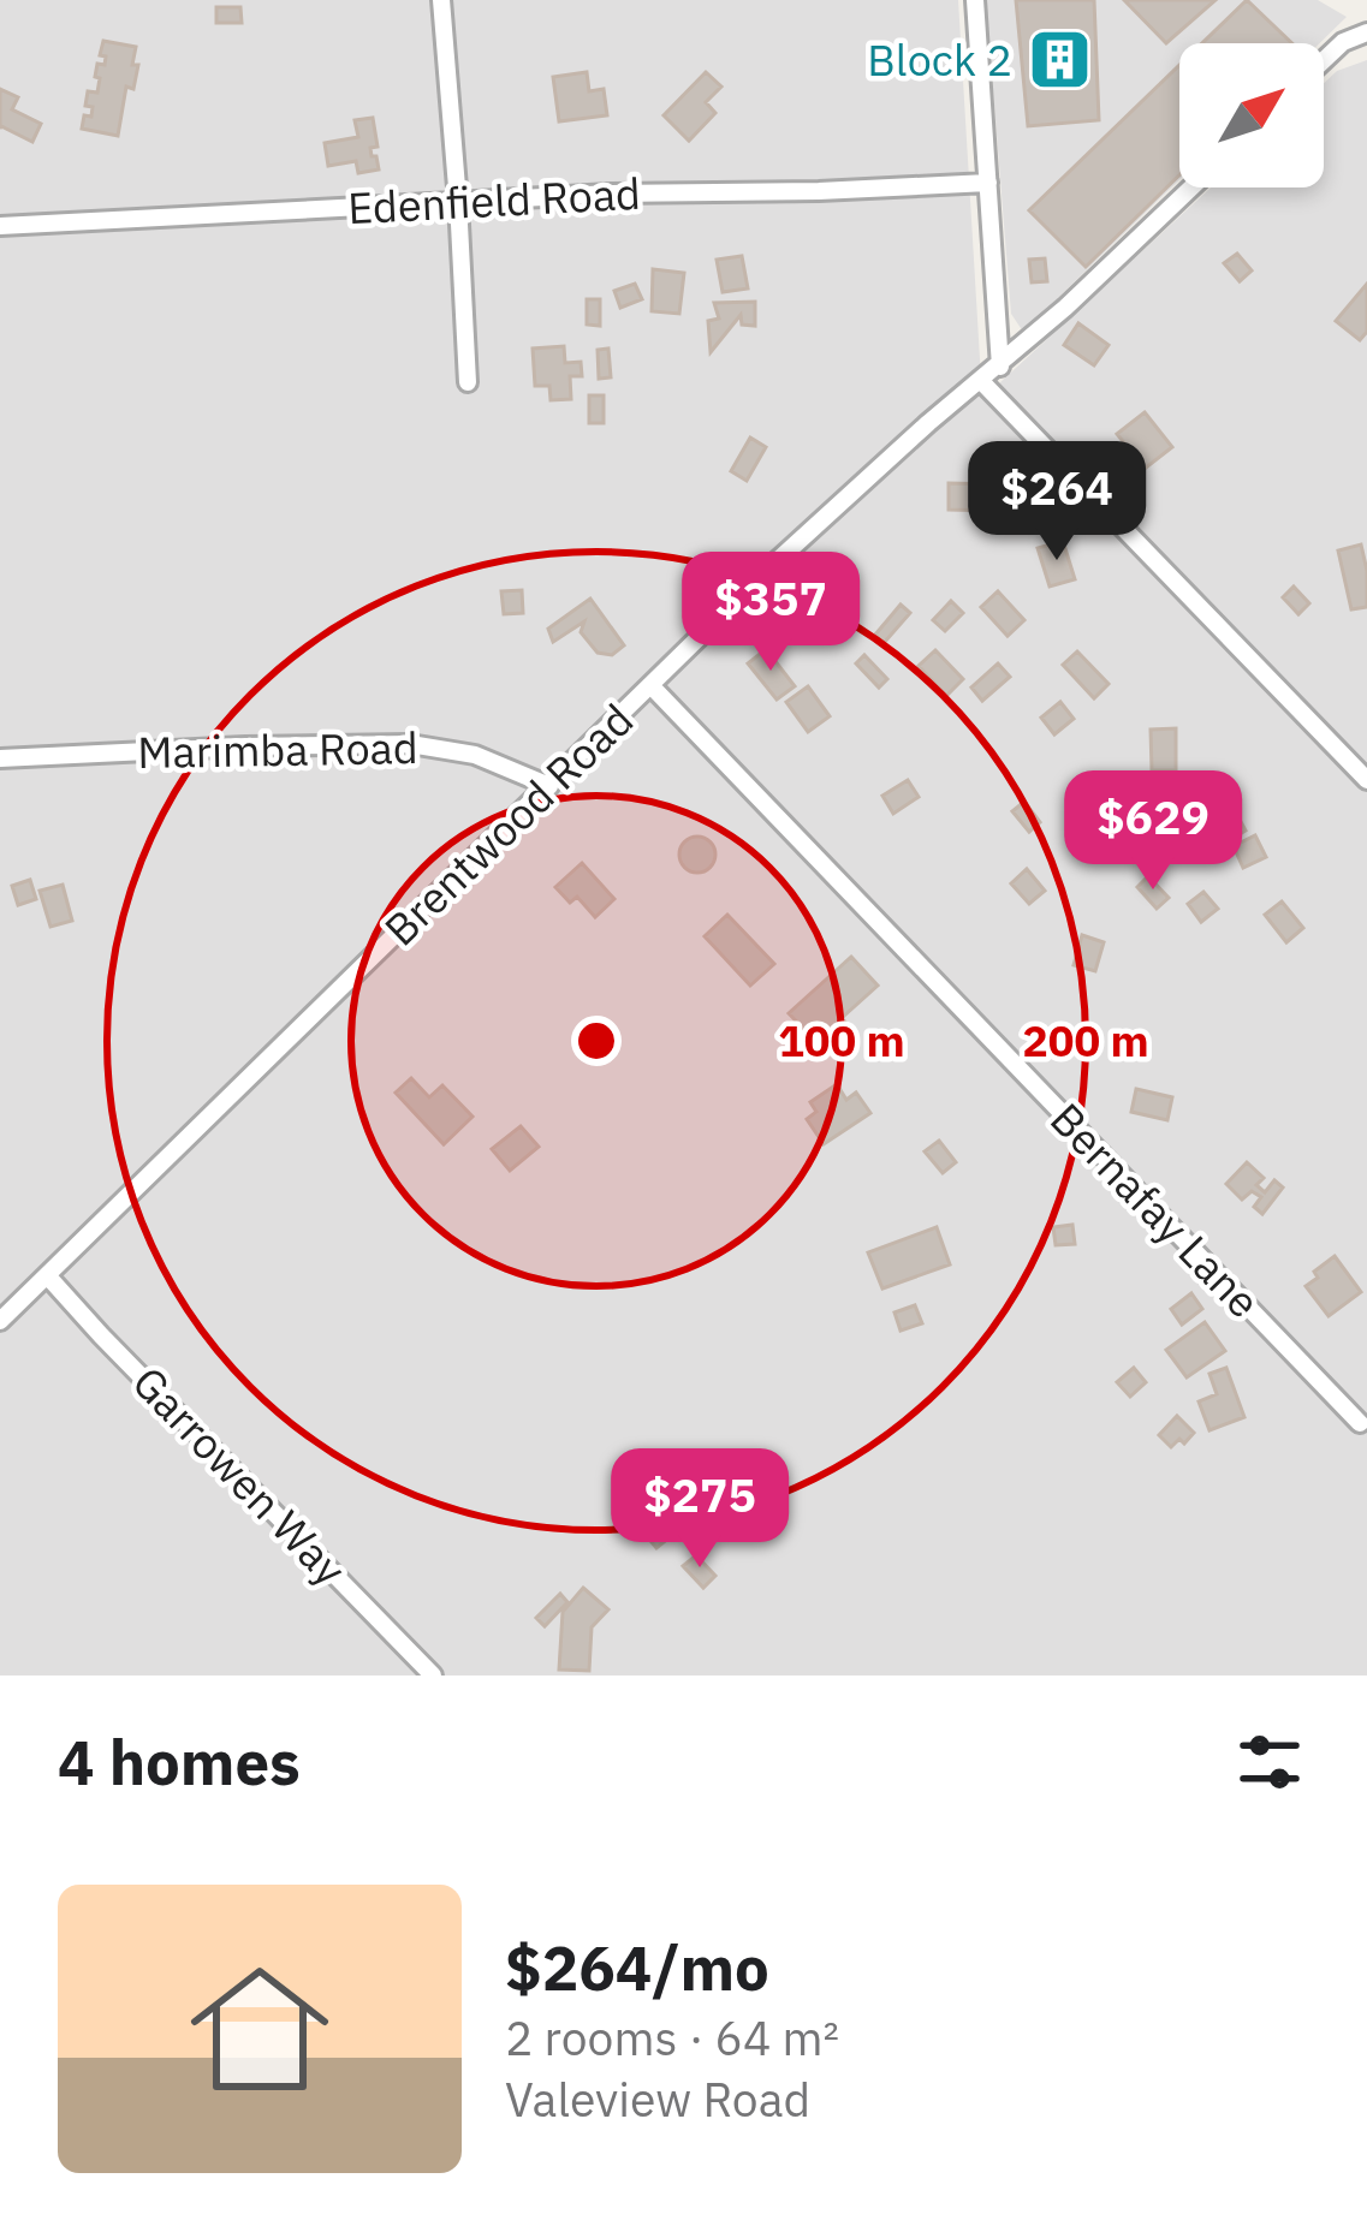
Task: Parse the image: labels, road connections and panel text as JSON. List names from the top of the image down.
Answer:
{
  "streets": {
    "street": [
      "Edenfield Road",
      "Marimba Road",
      "Brentwood Road",
      "Bernafay Lane",
      "Garrowen Way"
    ]
  },
  "crossings": [
    ["Marimba Road", "Brentwood Road"],
    ["Brentwood Road", "Bernafay Lane"],
    ["Brentwood Road", "Garrowen Way"]
  ],
  "places": {
    "building": ["Block 2"]
  },
  "north": "top right",
  "page": {
    "price": [
      "$264",
      "$357",
      "$629",
      "$275"
    ],
    "heading": "4 homes",
    "list": [
      {
        "name": "$264/mo",
        "note": "2 rooms · 64 m² · Valeview Road"
      }
    ]
  },
  "rings": ["100 m", "200 m"]
}
